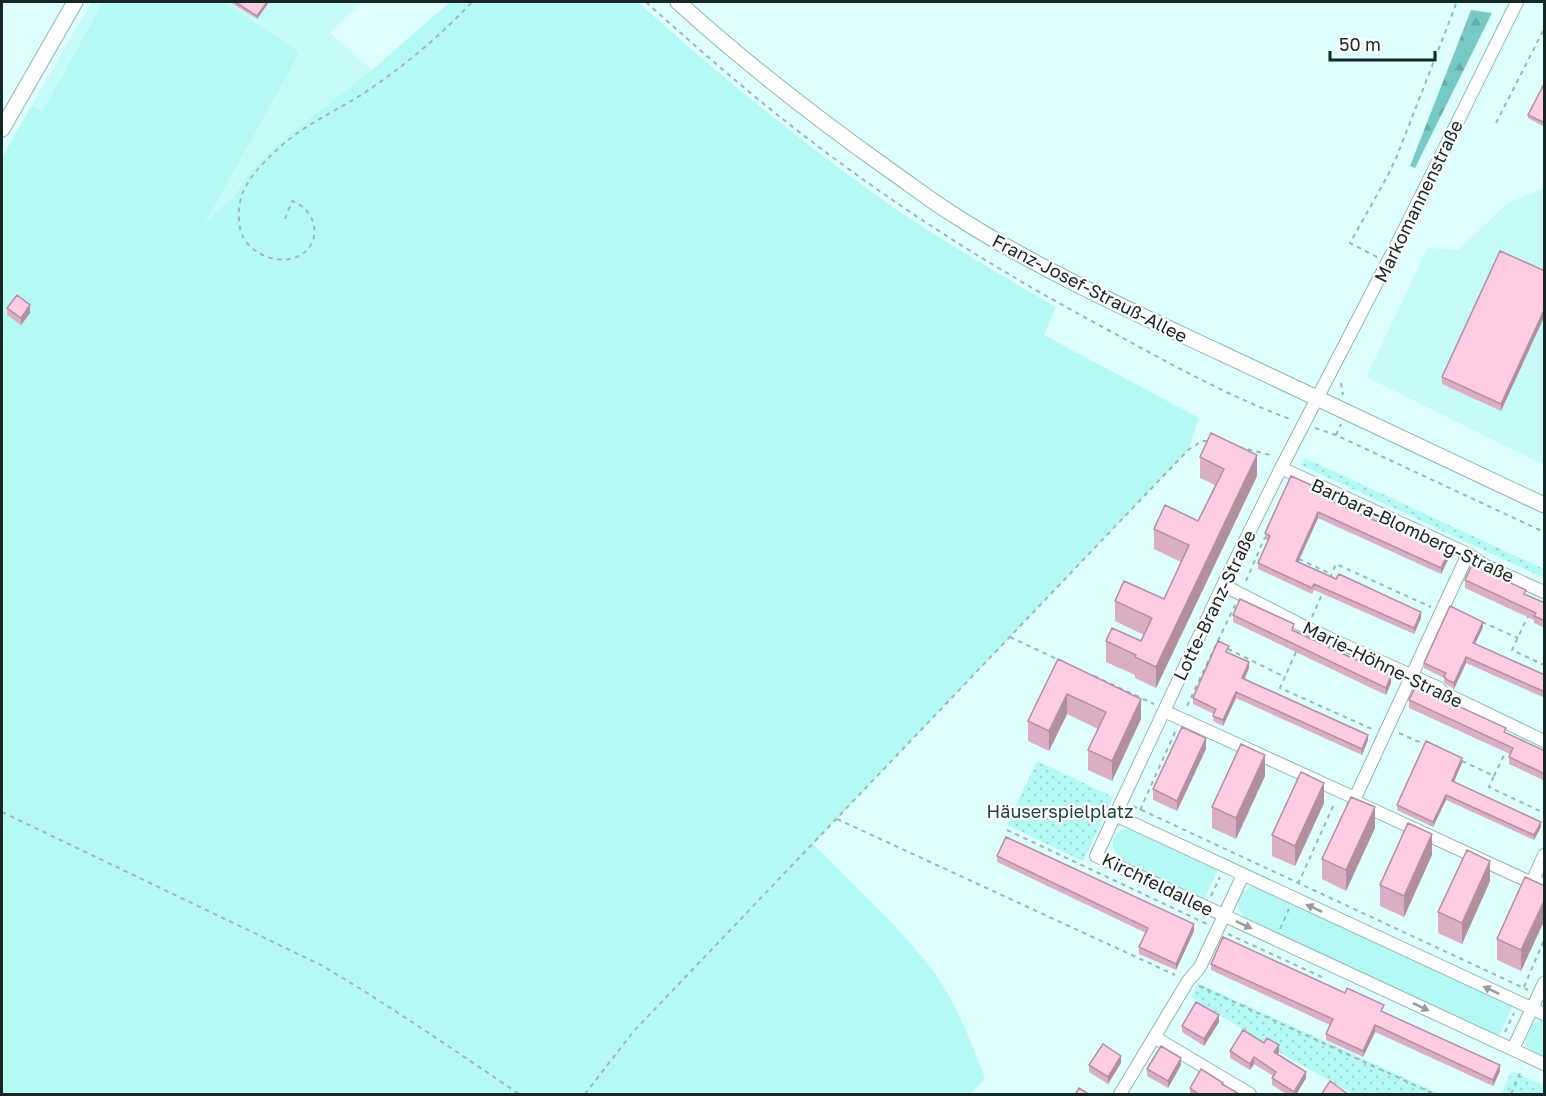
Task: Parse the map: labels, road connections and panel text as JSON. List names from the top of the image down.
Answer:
{
  "streets": {
    "street": [
      "Markomannenstraße",
      "Franz-Josef-Strauß-Allee",
      "Barbara-Blomberg-Straße",
      "Lotte-Branz-Straße",
      "Marie-Höhne-Straße",
      "Kirchfeldallee"
    ]
  },
  "crossings": [
    ["Markomannenstraße", "Franz-Josef-Strauß-Allee"],
    ["Markomannenstraße", "Lotte-Branz-Straße"],
    ["Franz-Josef-Strauß-Allee", "Lotte-Branz-Straße"],
    ["Barbara-Blomberg-Straße", "Lotte-Branz-Straße"],
    ["Lotte-Branz-Straße", "Marie-Höhne-Straße"],
    ["Lotte-Branz-Straße", "Kirchfeldallee"]
  ],
  "parks": ["Häuserspielplatz"],
  "scale_bar": "50 m"
}
